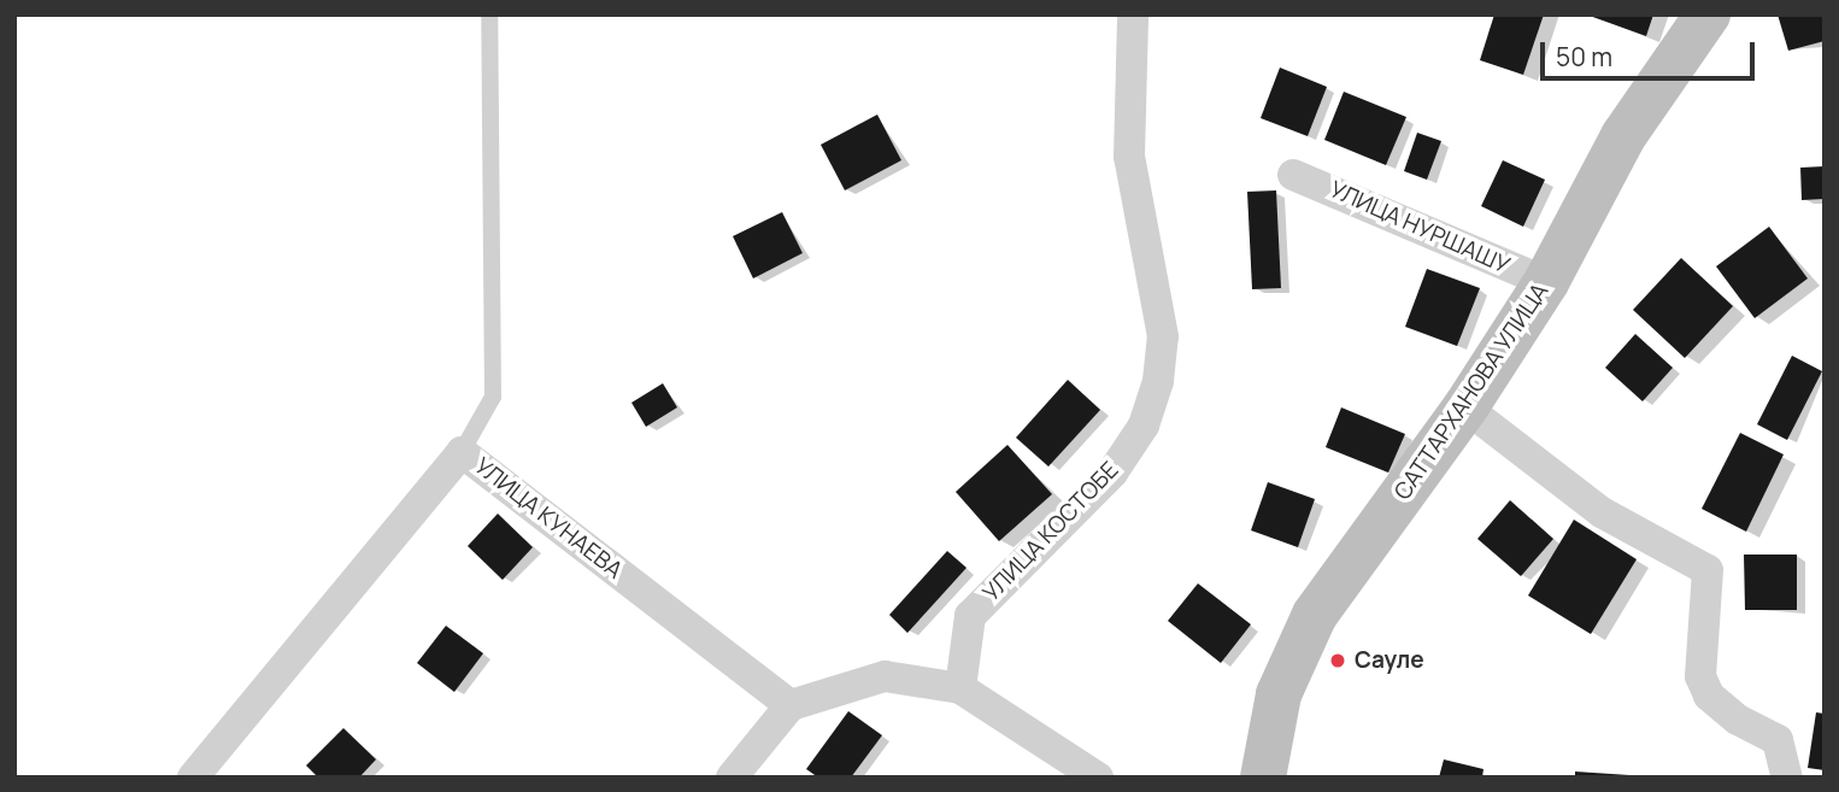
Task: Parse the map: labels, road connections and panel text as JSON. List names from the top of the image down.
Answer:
{
  "streets": {
    "street": [
      "УЛИЦА НУРШАШУ",
      "САТТАРХАНОВА УЛИЦА",
      "УЛИЦА КУНАЕВА",
      "УЛИЦА КОСТОБЕ"
    ]
  },
  "crossings": [
    ["УЛИЦА НУРШАШУ", "САТТАРХАНОВА УЛИЦА"]
  ],
  "places": ["Сауле"],
  "scale_bar": "50 m"
}
